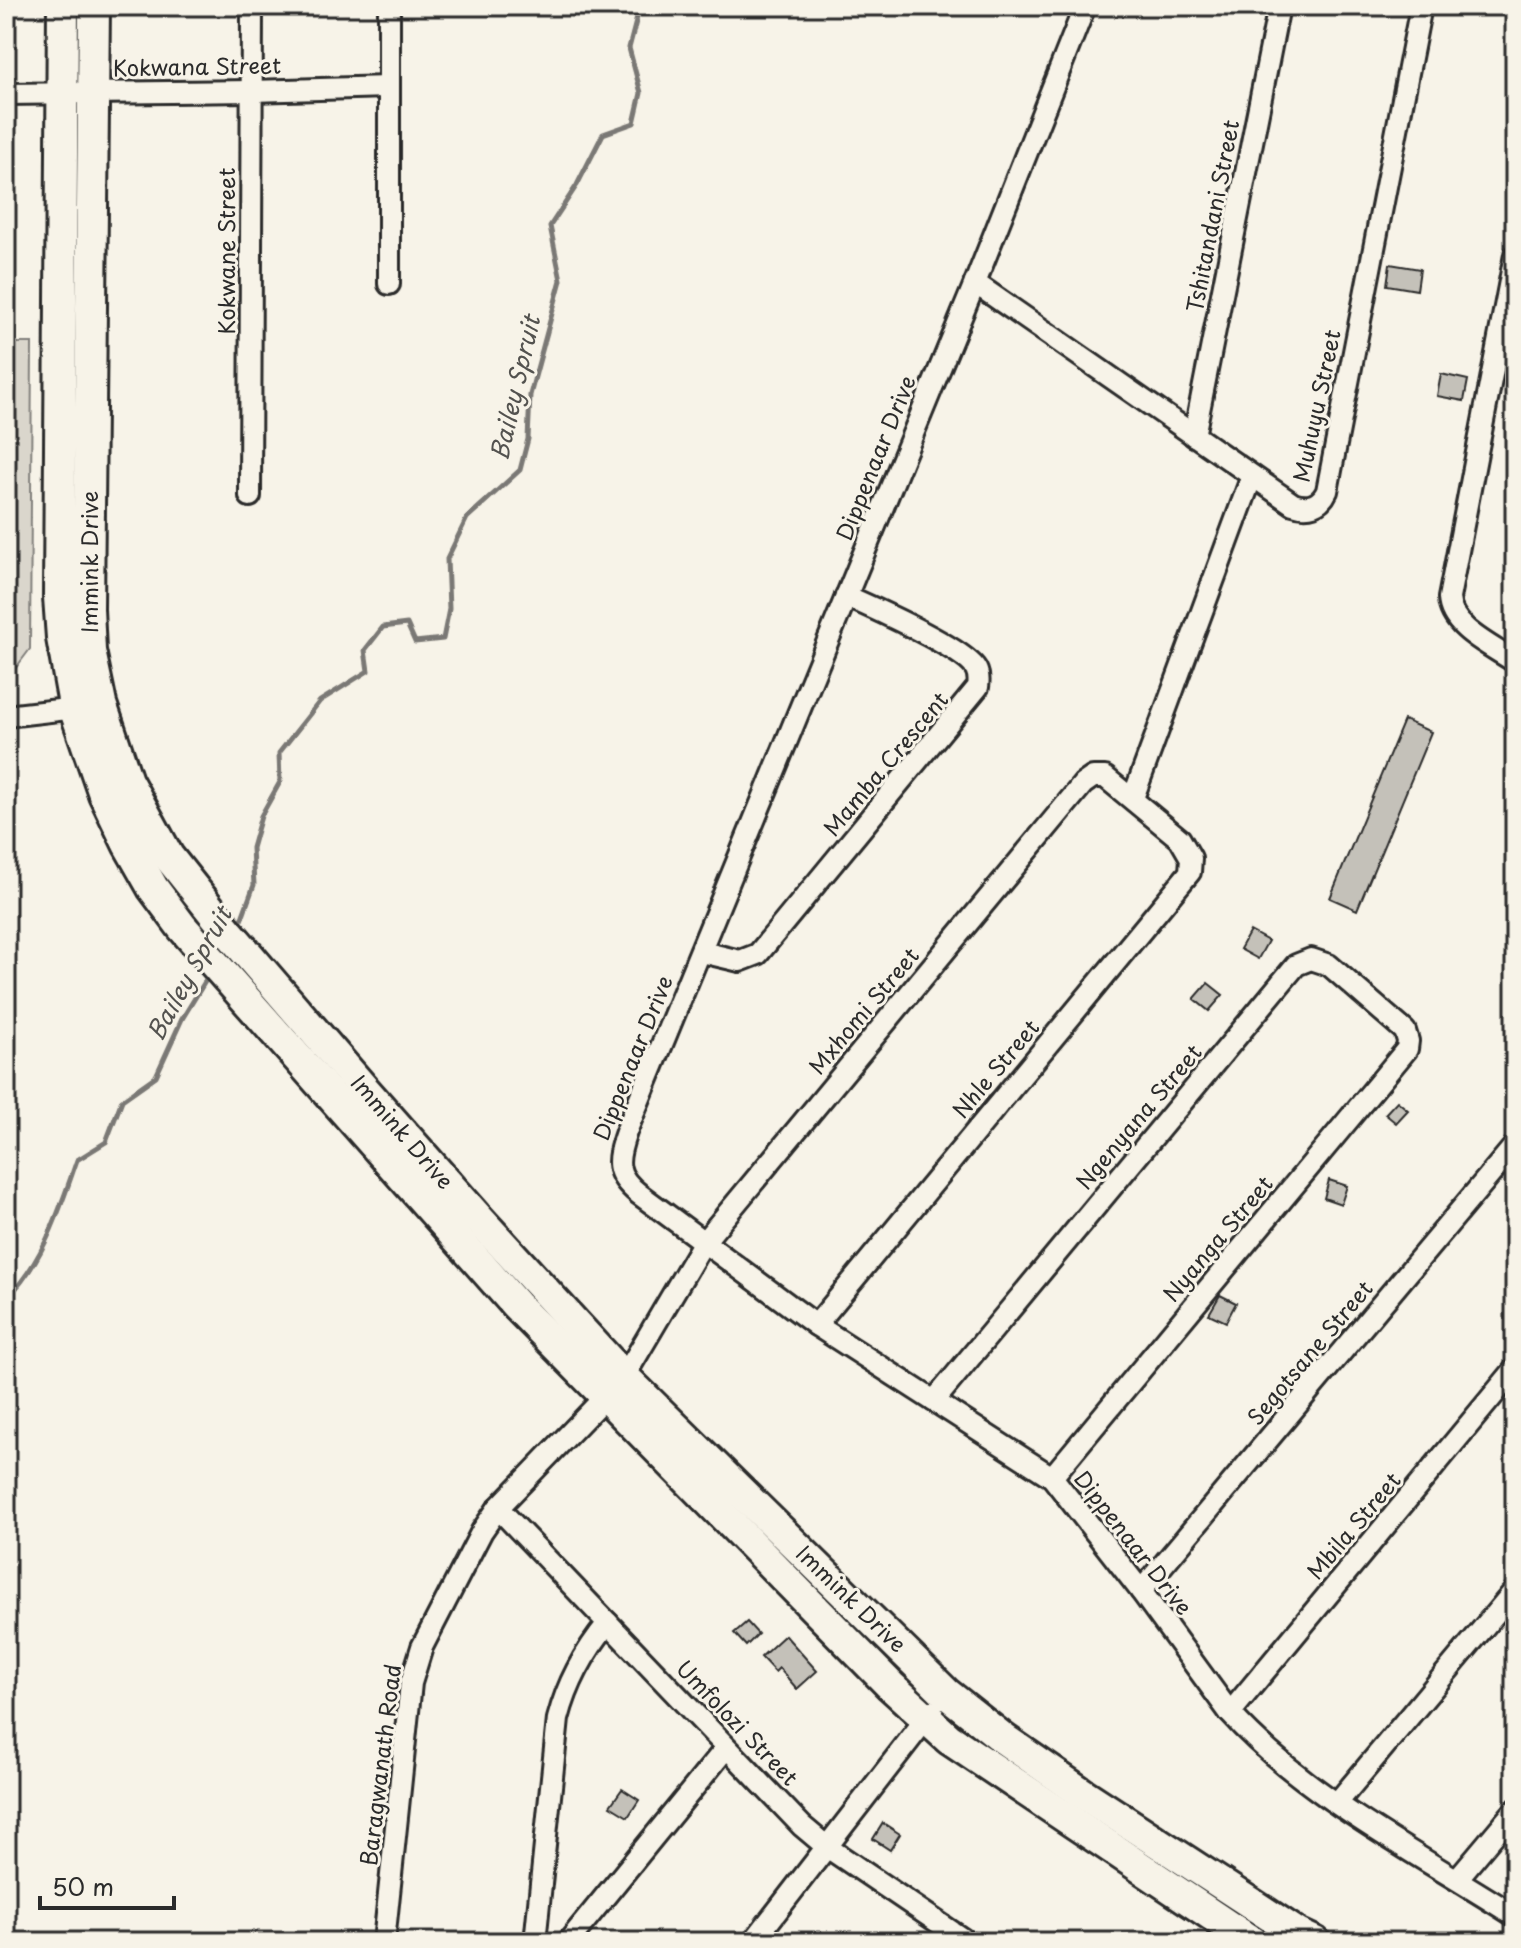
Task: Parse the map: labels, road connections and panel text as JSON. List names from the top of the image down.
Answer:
{
  "streets": {
    "main road": ["Immink Drive"],
    "street": [
      "Kokwana Street",
      "Tshitandani Street",
      "Kokwane Street",
      "Muhuyu Street",
      "Dippenaar Drive",
      "Mamba Crescent",
      "Mxhomi Street",
      "Nhle Street",
      "Ngenyana Street",
      "Nyanga Street",
      "Segotsane Street",
      "Mbila Street",
      "Umfolozi Street",
      "Baragwanath Road"
    ]
  },
  "crossings": [
    ["Kokwana Street", "Kokwane Street"],
    ["Kokwana Street", "Immink Drive"],
    ["Tshitandani Street", "Muhuyu Street"],
    ["Muhuyu Street", "Dippenaar Drive"],
    ["Dippenaar Drive", "Mamba Crescent"],
    ["Dippenaar Drive", "Mxhomi Street"],
    ["Dippenaar Drive", "Nhle Street"],
    ["Dippenaar Drive", "Ngenyana Street"],
    ["Dippenaar Drive", "Nyanga Street"],
    ["Dippenaar Drive", "Segotsane Street"],
    ["Dippenaar Drive", "Mbila Street"],
    ["Immink Drive", "Mxhomi Street"],
    ["Immink Drive", "Baragwanath Road"],
    ["Mxhomi Street", "Nhle Street"],
    ["Mxhomi Street", "Baragwanath Road"],
    ["Ngenyana Street", "Nyanga Street"],
    ["Umfolozi Street", "Baragwanath Road"]
  ],
  "water": ["Bailey Spruit"],
  "scale_bar": "50 m"
}
